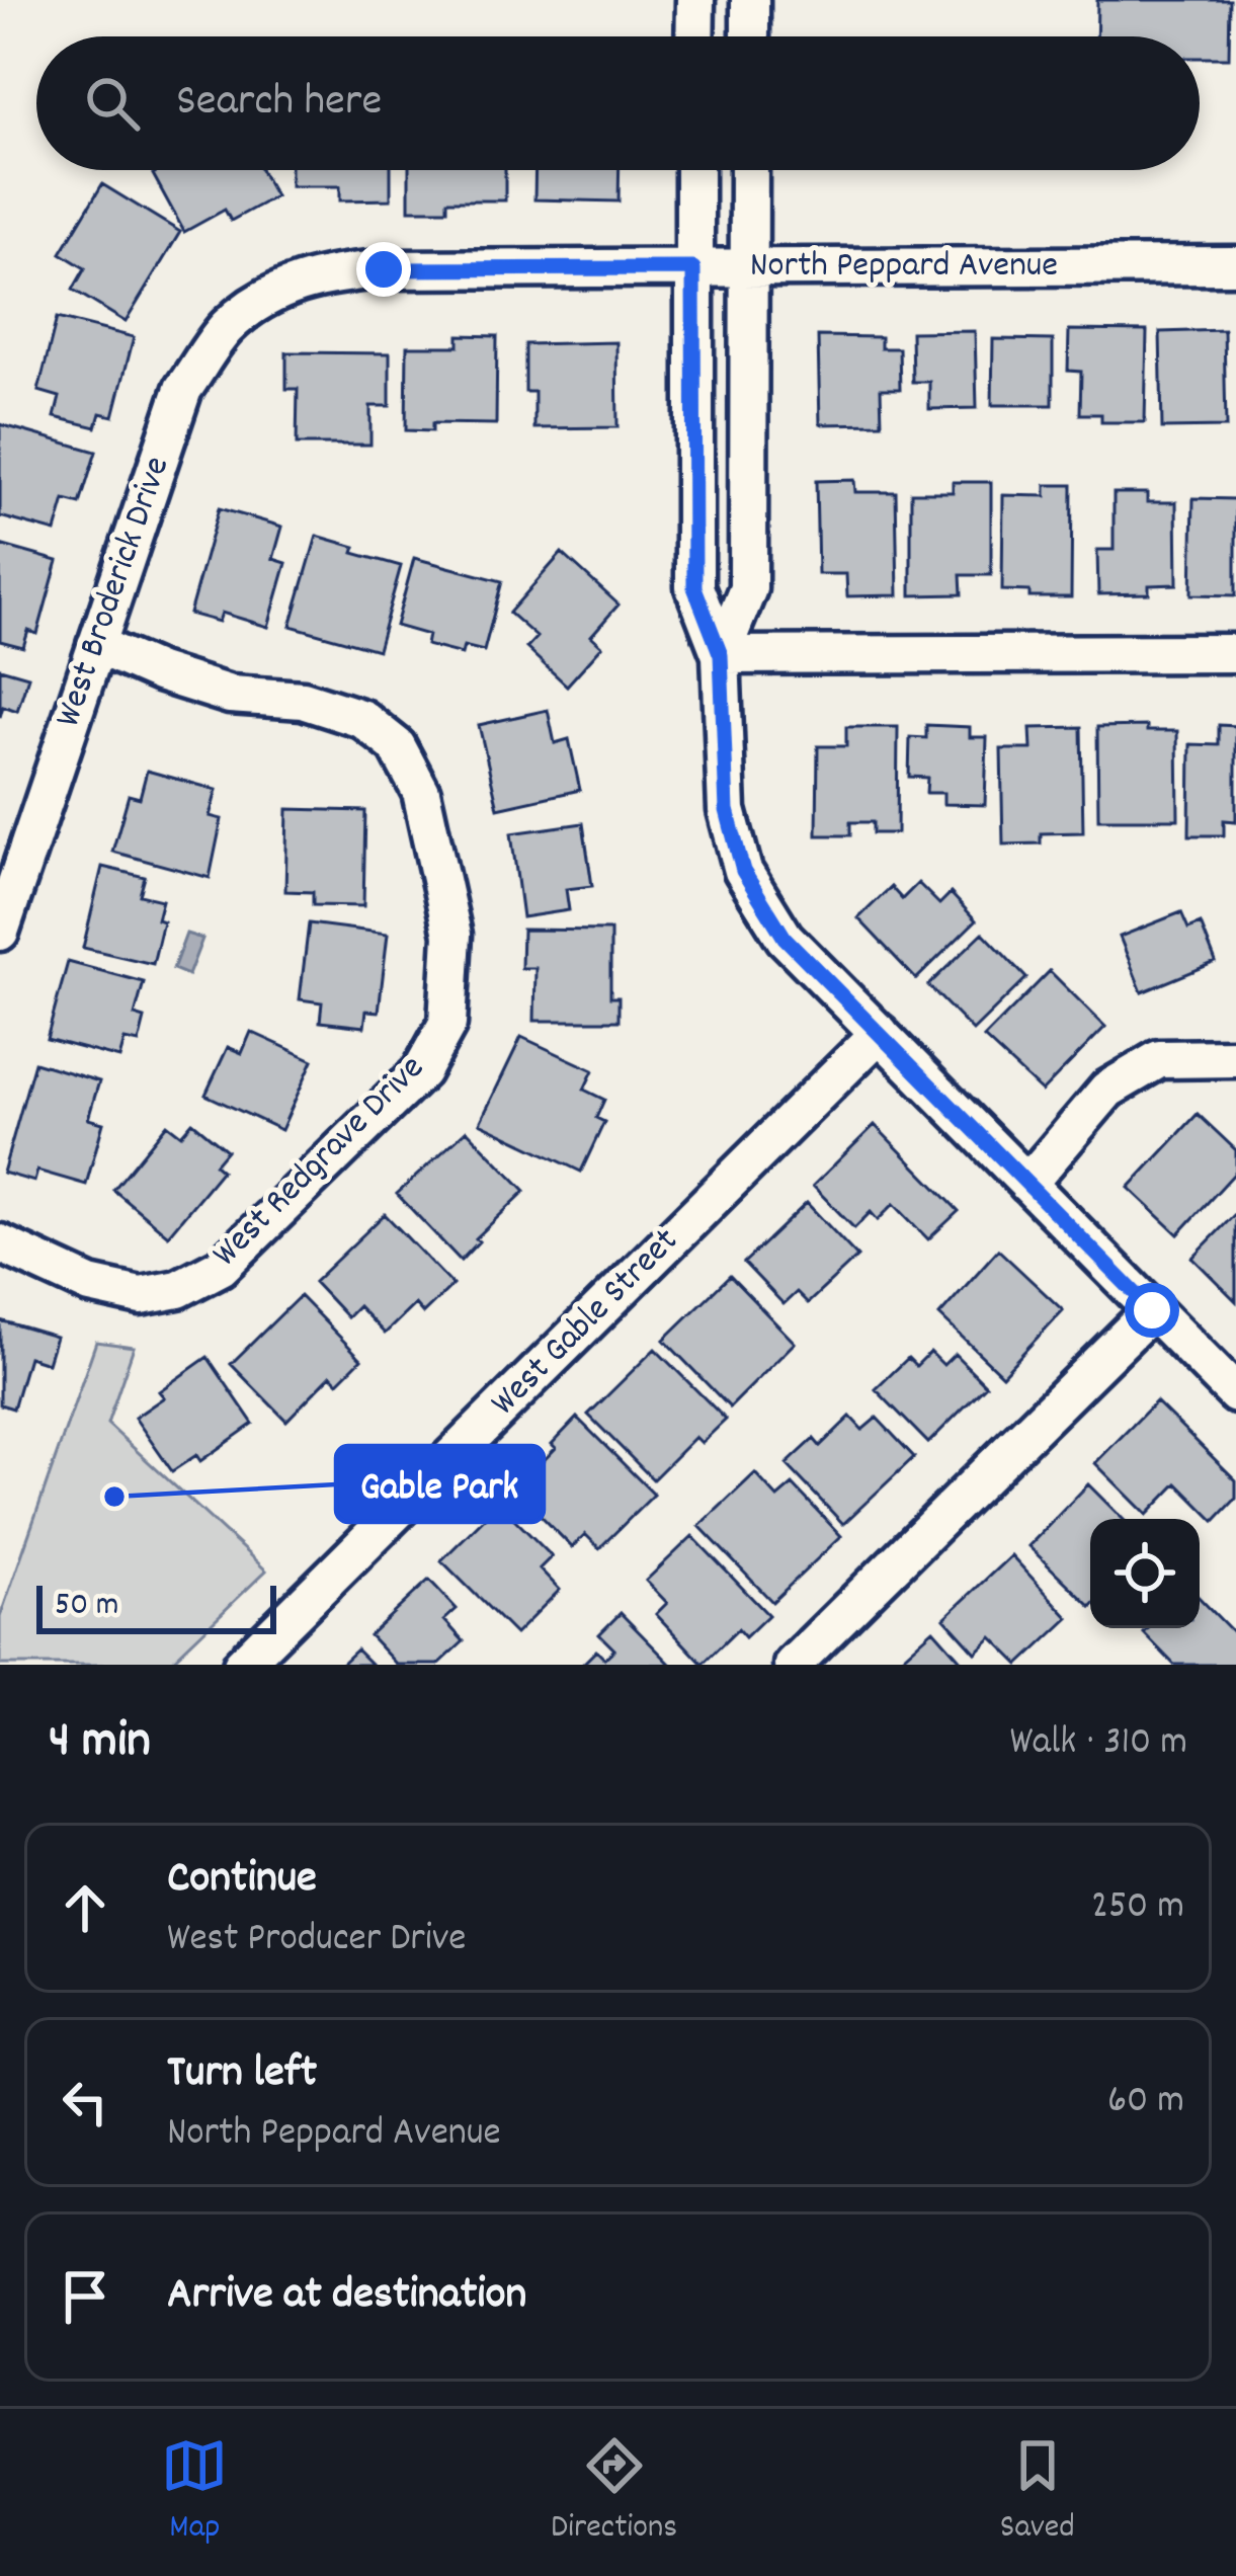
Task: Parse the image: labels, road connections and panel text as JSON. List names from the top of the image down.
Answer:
{
  "streets": {
    "street": [
      "North Peppard Avenue",
      "West Broderick Drive",
      "West Redgrave Drive",
      "West Gable Street"
    ]
  },
  "crossings": [
    ["North Peppard Avenue", "West Broderick Drive"],
    ["West Broderick Drive", "West Redgrave Drive"]
  ],
  "places": ["Gable Park"],
  "scale_bar": "50 m",
  "page": {
    "search": "Search here",
    "scale": "50 m",
    "heading": ["4 min", "Walk · 310 m"],
    "list": [
      ["Continue", "West Producer Drive", "250 m"],
      ["Turn left", "North Peppard Avenue", "60 m"],
      "Arrive at destination"
    ],
    "nav": ["Map", "Directions", "Saved"]
  }
}
